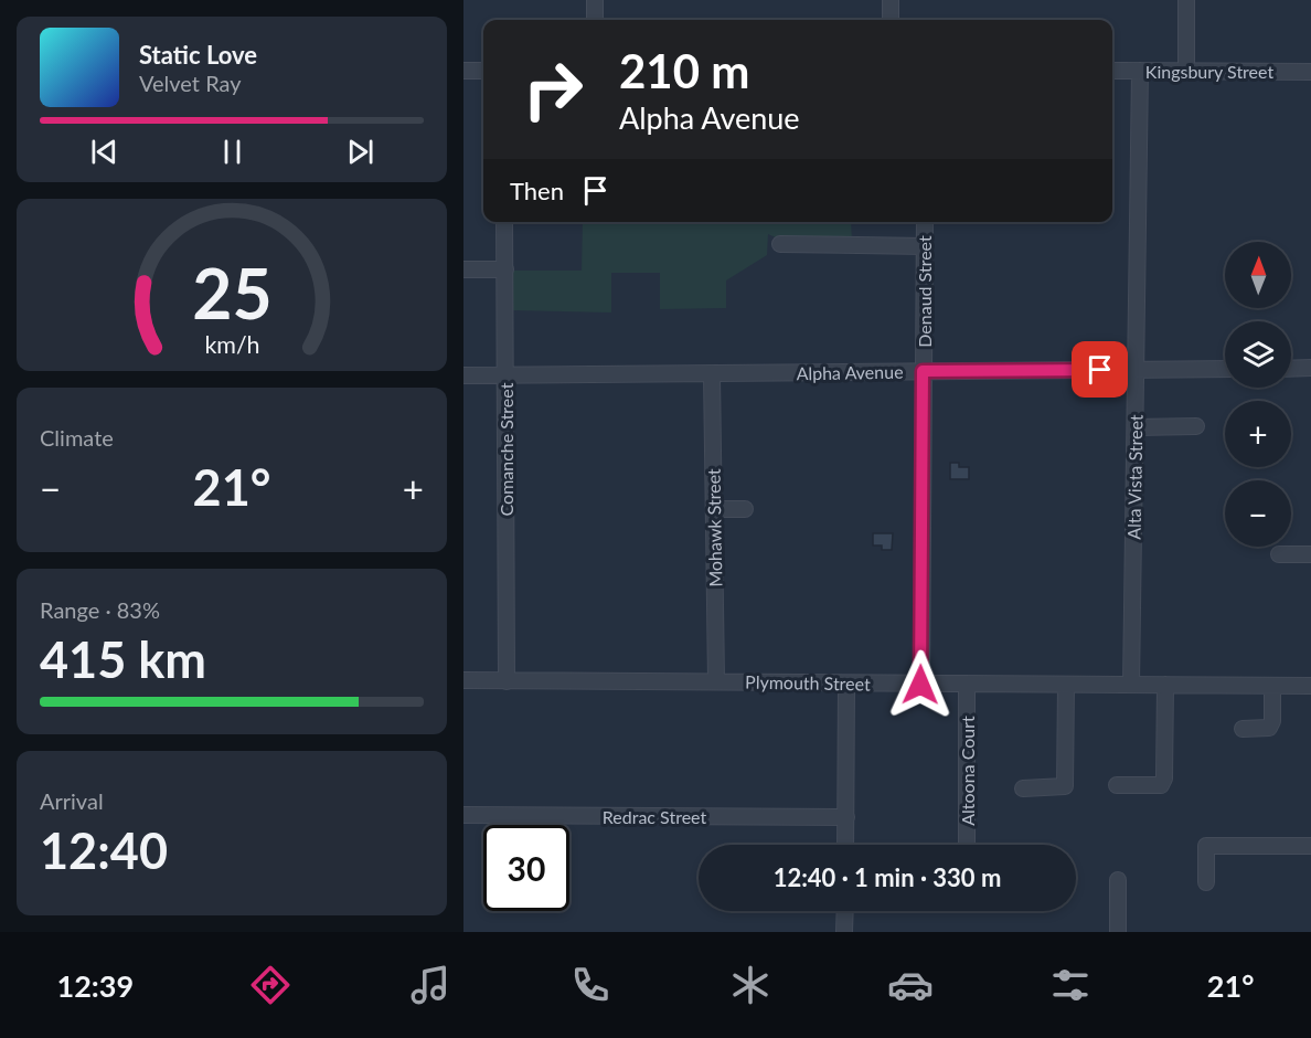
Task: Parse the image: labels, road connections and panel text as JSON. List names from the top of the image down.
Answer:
{
  "streets": {
    "street": [
      "Kingsbury Street",
      "Denaud Street",
      "Alpha Avenue",
      "Comanche Street",
      "Alta Vista Street",
      "Mohawk Street",
      "Plymouth Street",
      "Altoona Court",
      "Redrac Street"
    ]
  },
  "crossings": [
    ["Kingsbury Street", "Alta Vista Street"],
    ["Denaud Street", "Alpha Avenue"],
    ["Denaud Street", "Plymouth Street"],
    ["Alpha Avenue", "Comanche Street"],
    ["Alpha Avenue", "Alta Vista Street"],
    ["Alpha Avenue", "Mohawk Street"],
    ["Comanche Street", "Plymouth Street"],
    ["Alta Vista Street", "Plymouth Street"],
    ["Mohawk Street", "Plymouth Street"],
    ["Plymouth Street", "Altoona Court"]
  ],
  "north": "top",
  "page": {
    "turn": ["210 m", "Alpha Avenue"],
    "song": ["Static Love", "Velvet Ray"],
    "then": "Then",
    "map_buttons": ["+", "−"],
    "tile": [
      "Climate",
      ["Range · 83%", "415 km"],
      ["Arrival", "12:40"]
    ],
    "heat": ["−", "21°", "+"],
    "limit": "30",
    "trip": "12:40 · 1 min · 330 m",
    "tabs": ["12:39", "21°"],
    "gauge": ["25", "km/h"]
  }
}
